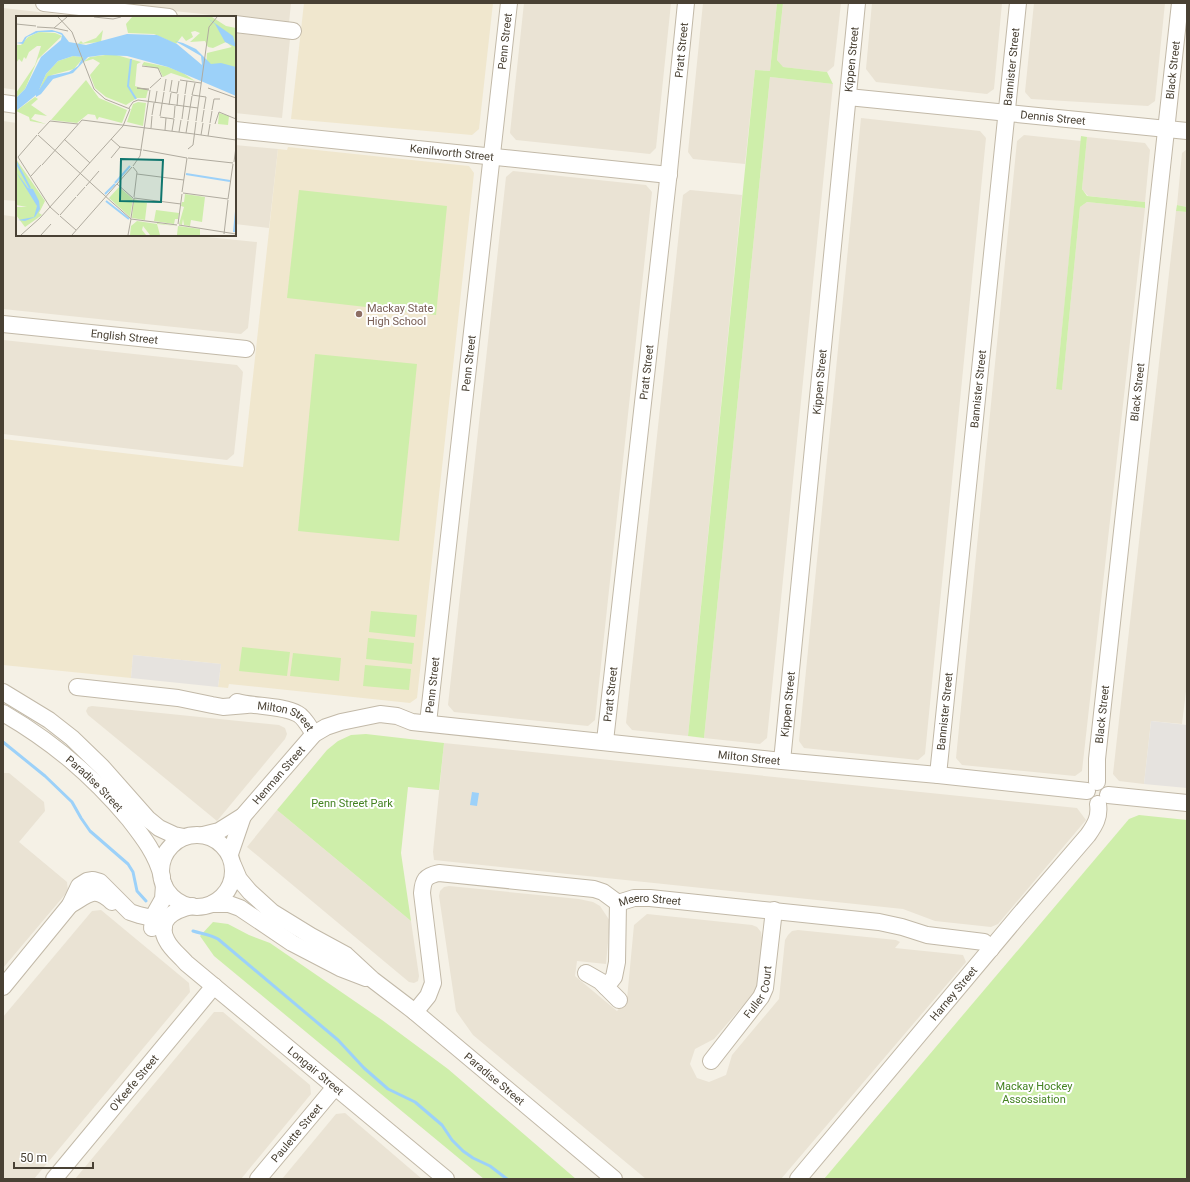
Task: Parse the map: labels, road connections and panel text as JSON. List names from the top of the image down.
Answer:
{
  "streets": {
    "street": [
      "Penn Street",
      "Pratt Street",
      "Kippen Street",
      "Bannister Street",
      "Black Street",
      "Dennis Street",
      "Kenilworth Street",
      "English Street",
      "Milton Street",
      "Henman Street",
      "Paradise Street",
      "Meero Street",
      "Fuller Court",
      "Harney Street",
      "Longair Street",
      "O'Keefe Street",
      "Paulette Street"
    ]
  },
  "crossings": [
    ["Penn Street", "Kenilworth Street"],
    ["Penn Street", "Milton Street"],
    ["Pratt Street", "Kenilworth Street"],
    ["Pratt Street", "Milton Street"],
    ["Kippen Street", "Dennis Street"],
    ["Kippen Street", "Milton Street"],
    ["Bannister Street", "Dennis Street"],
    ["Bannister Street", "Milton Street"],
    ["Black Street", "Dennis Street"],
    ["Black Street", "Milton Street"],
    ["Milton Street", "Henman Street"],
    ["Henman Street", "Paradise Street"],
    ["Paradise Street", "Meero Street"],
    ["Meero Street", "Fuller Court"],
    ["Meero Street", "Harney Street"],
    ["Longair Street", "O'Keefe Street"],
    ["Longair Street", "Paulette Street"]
  ],
  "parks": ["Penn Street Park", "Mackay Hockey Assossiation"],
  "places": ["Mackay State High School"],
  "scale_bar": "50 m"
}
